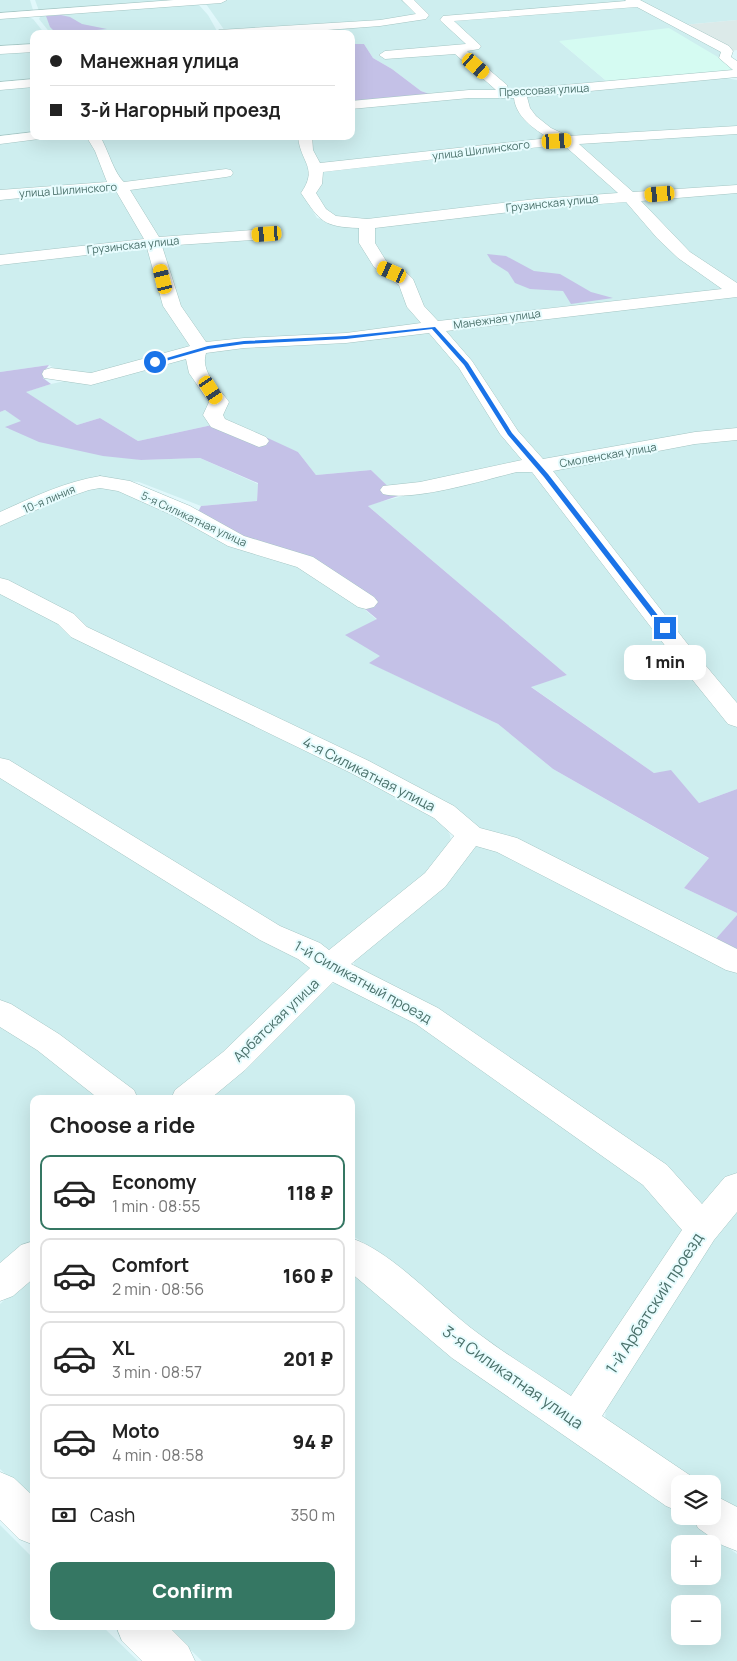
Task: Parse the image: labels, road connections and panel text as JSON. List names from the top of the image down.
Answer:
{
  "streets": {
    "street": [
      "Прессовая улица",
      "улица Шилинского",
      "Грузинская улица",
      "Манежная улица",
      "Смоленская улица",
      "10-я линия",
      "5-я Силикатная улица",
      "4-я Силикатная улица",
      "1-й Силикатный проезд",
      "Арбатская улица",
      "1-й Арбатский проезд",
      "3-я Силикатная улица"
    ]
  },
  "crossings": [
    ["улица Шилинского", "Грузинская улица"],
    ["10-я линия", "5-я Силикатная улица"],
    ["4-я Силикатная улица", "Арбатская улица"],
    ["1-й Силикатный проезд", "Арбатская улица"],
    ["1-й Силикатный проезд", "1-й Арбатский проезд"],
    ["1-й Арбатский проезд", "3-я Силикатная улица"]
  ],
  "page": {
    "banner": ["Манежная улица", "3-й Нагорный проезд"],
    "bubble": "1 min",
    "heading": "Choose a ride",
    "list": [
      {
        "name": "Economy",
        "note": "1 min · 08:55",
        "value": "118 ₽"
      },
      {
        "name": "Comfort",
        "note": "2 min · 08:56",
        "value": "160 ₽"
      },
      {
        "name": "XL",
        "note": "3 min · 08:57",
        "value": "201 ₽"
      },
      {
        "name": "Moto",
        "note": "4 min · 08:58",
        "value": "94 ₽"
      }
    ],
    "map_buttons": ["+", "−"],
    "pay": ["Cash", "350 m"],
    "buttons": "Confirm"
  }
}
